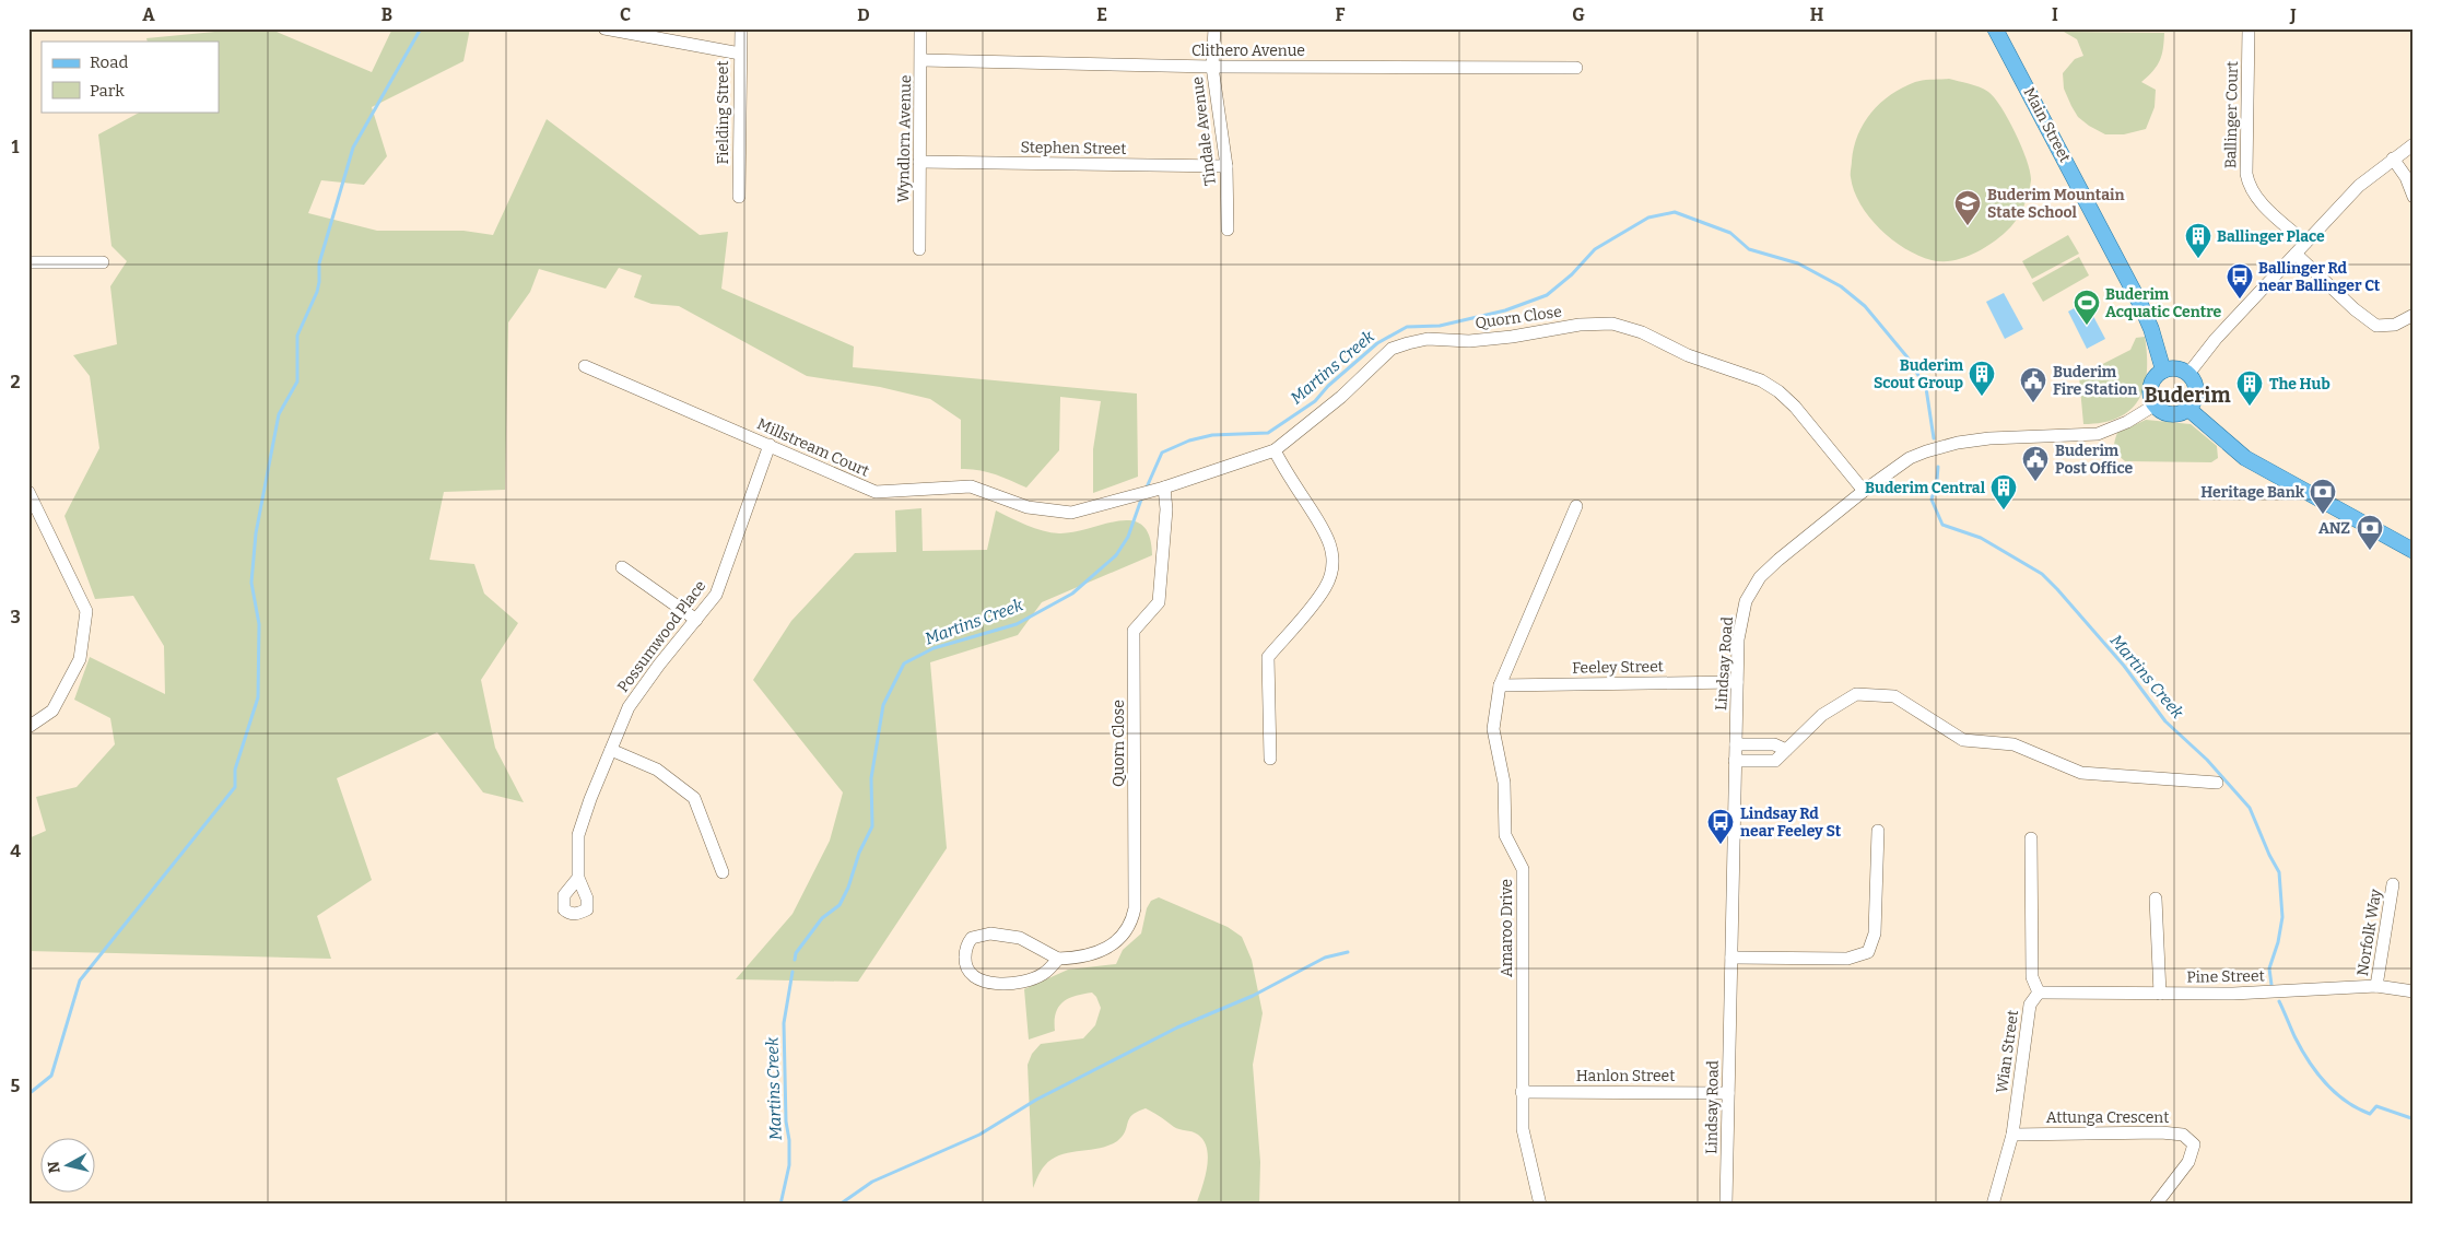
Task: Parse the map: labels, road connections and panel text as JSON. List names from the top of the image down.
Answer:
{
  "streets": {
    "main road": ["Main Street"],
    "street": [
      "Clithero Avenue",
      "Fielding Street",
      "Ballinger Court",
      "Tindale Avenue",
      "Wyndlorn Avenue",
      "Stephen Street",
      "Quorn Close",
      "Millstream Court",
      "Possumwood Place",
      "Lindsay Road",
      "Feeley Street",
      "Amaroo Drive",
      "Norfolk Way",
      "Pine Street",
      "Wian Street",
      "Hanlon Street",
      "Attunga Crescent"
    ]
  },
  "crossings": [
    ["Clithero Avenue", "Tindale Avenue"],
    ["Clithero Avenue", "Wyndlorn Avenue"],
    ["Main Street", "Lindsay Road"],
    ["Tindale Avenue", "Stephen Street"],
    ["Wyndlorn Avenue", "Stephen Street"],
    ["Quorn Close", "Millstream Court"],
    ["Quorn Close", "Lindsay Road"],
    ["Millstream Court", "Possumwood Place"],
    ["Lindsay Road", "Feeley Street"],
    ["Lindsay Road", "Hanlon Street"],
    ["Feeley Street", "Amaroo Drive"],
    ["Amaroo Drive", "Hanlon Street"],
    ["Norfolk Way", "Pine Street"],
    ["Pine Street", "Wian Street"],
    ["Wian Street", "Attunga Crescent"]
  ],
  "districts": ["Buderim"],
  "water": ["Martins Creek"],
  "places": {
    "school or university": ["Buderim Mountain State School"],
    "building": [
      "Ballinger Place",
      "Buderim Scout Group",
      "The Hub",
      "Buderim Central"
    ],
    "bus stop": ["Ballinger Rd near Ballinger Ct", "Lindsay Rd near Feeley St"],
    "sports": ["Buderim Acquatic Centre"],
    "public building": ["Buderim Fire Station", "Buderim Post Office"],
    "bank": ["Heritage Bank", "ANZ"]
  },
  "legend": ["Road", "Park"],
  "north": "left",
  "grid": {
    "columns": [
      "A",
      "B",
      "C",
      "D",
      "E",
      "F",
      "G",
      "H",
      "I",
      "J"
    ],
    "rows": [
      "1",
      "2",
      "3",
      "4",
      "5"
    ]
  }
}
